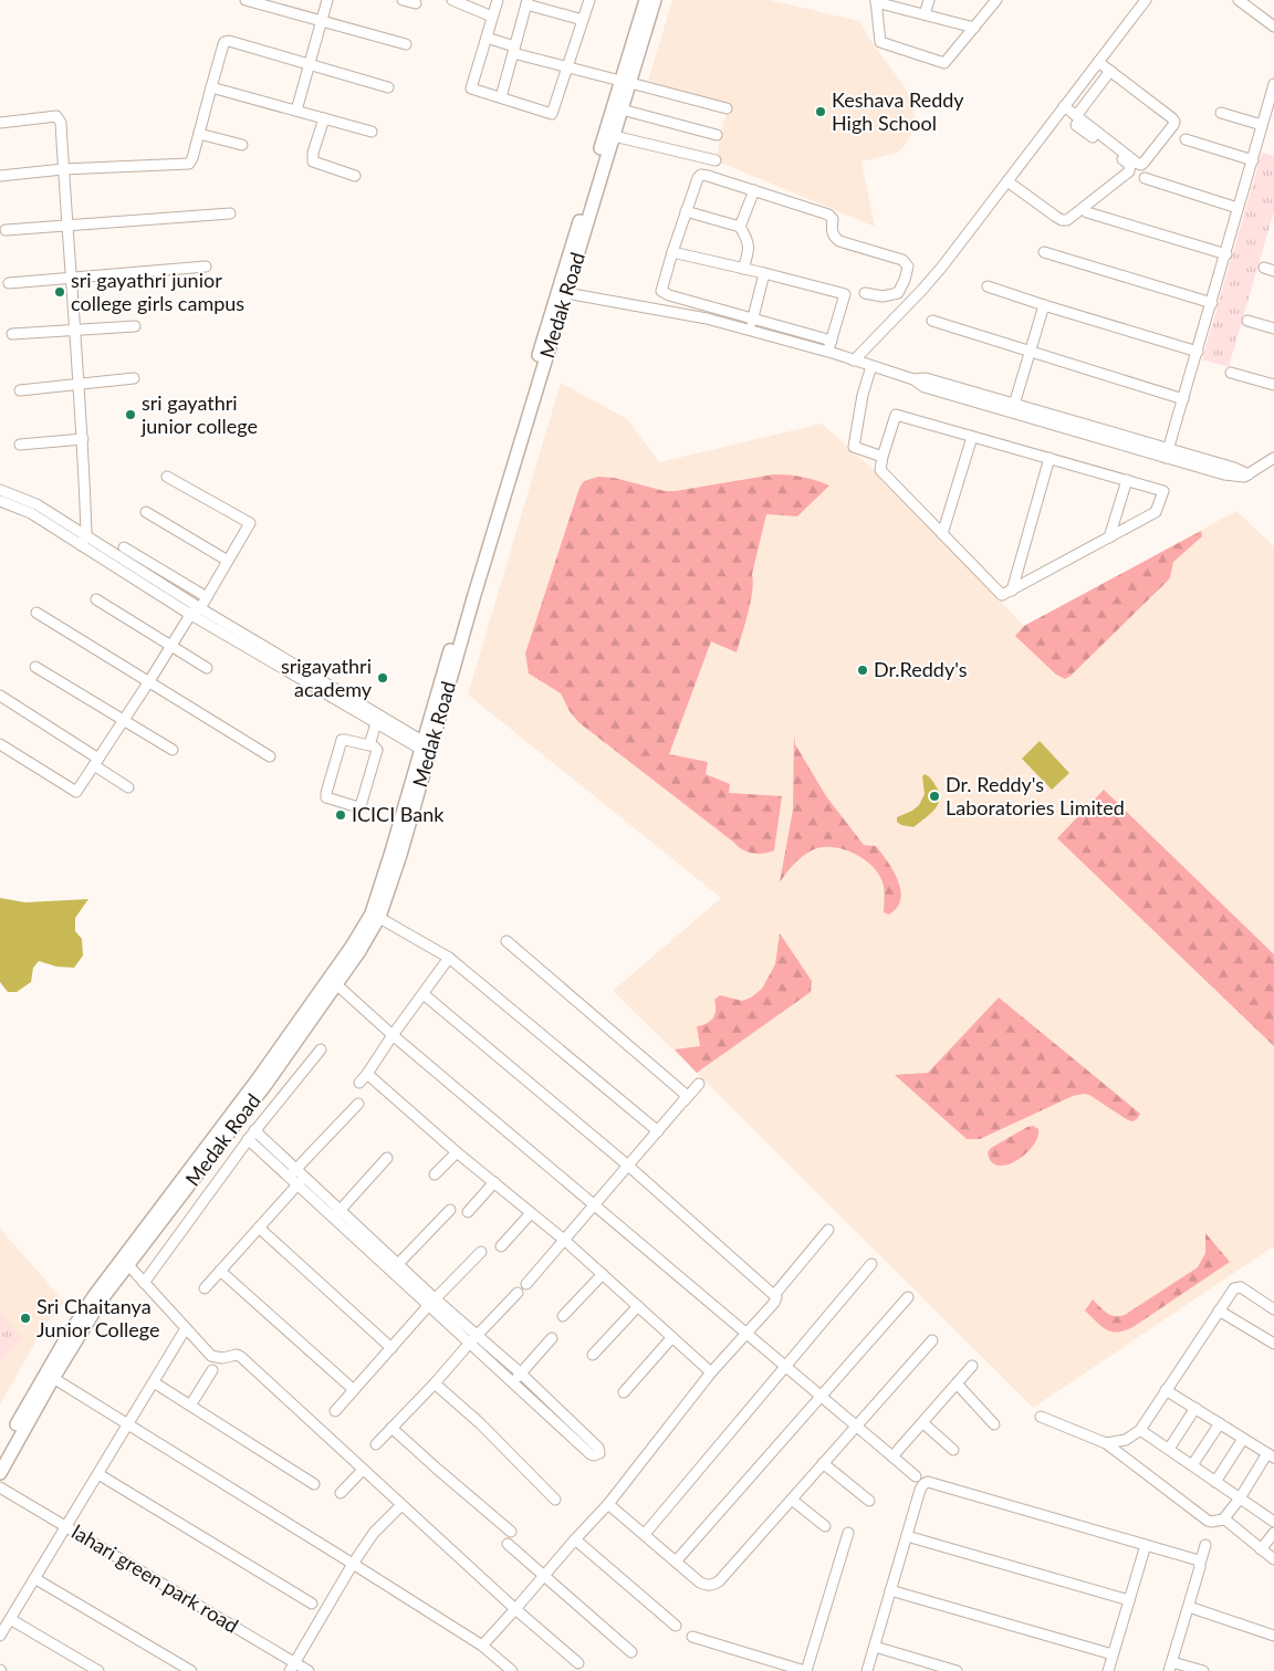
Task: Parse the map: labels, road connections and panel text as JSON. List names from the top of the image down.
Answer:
{
  "streets": {
    "main road": ["Medak Road"],
    "street": ["lahari green park road"]
  },
  "places": [
    "Keshava Reddy High School",
    "sri gayathri junior college girls campus",
    "sri gayathri junior college",
    "Dr.Reddy's",
    "srigayathri academy",
    "Dr. Reddy's Laboratories Limited",
    "ICICI Bank",
    "Sri Chaitanya Junior College"
  ]
}
